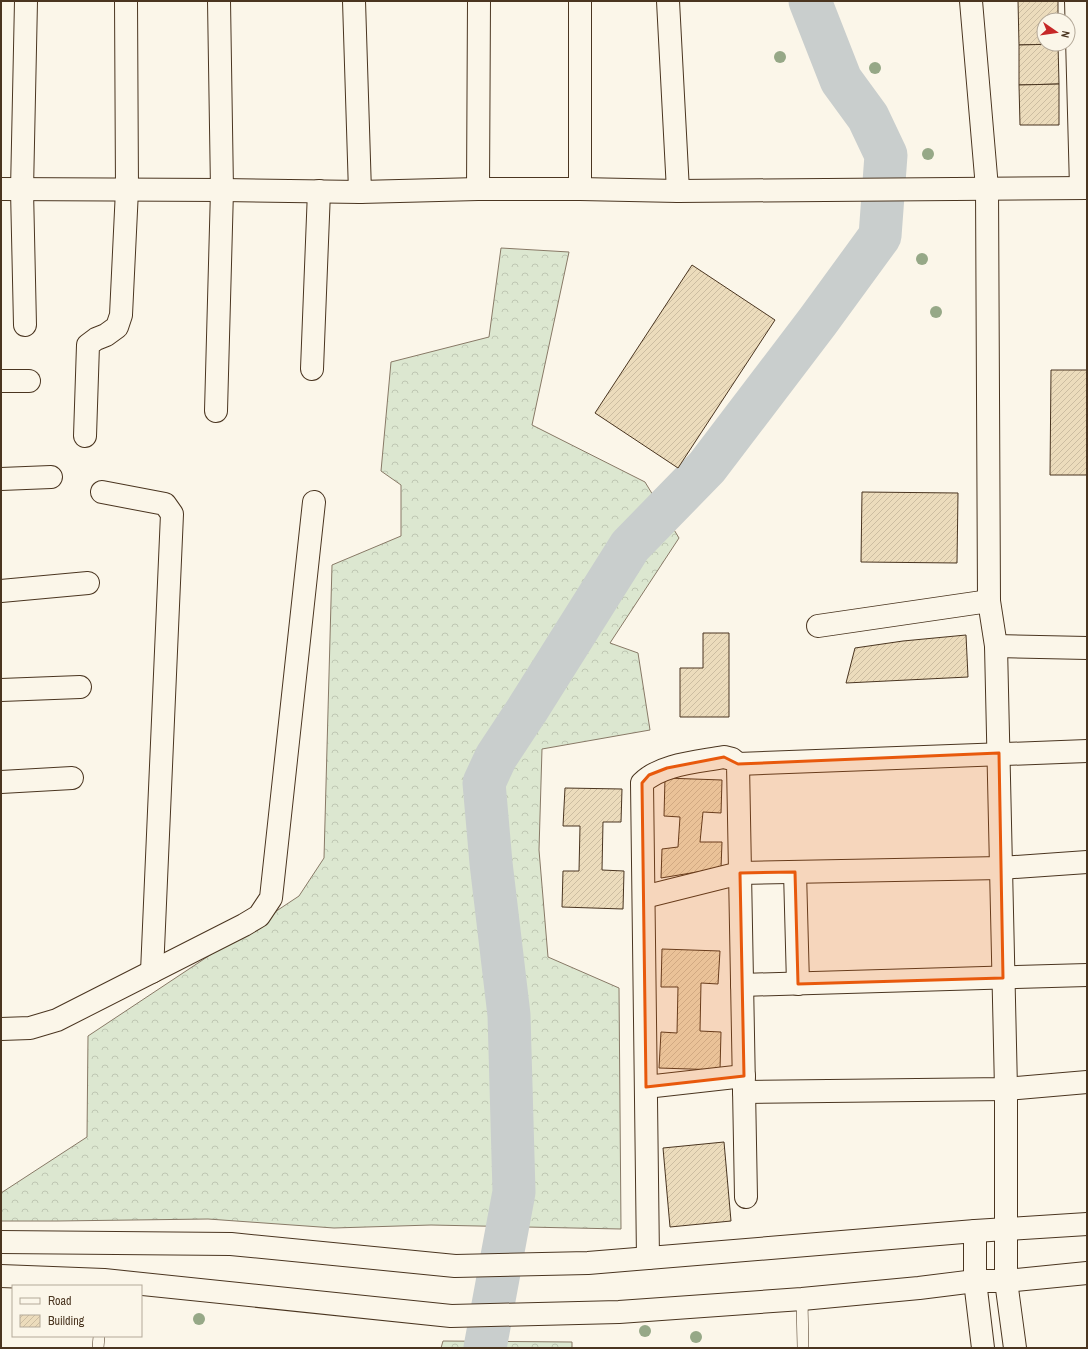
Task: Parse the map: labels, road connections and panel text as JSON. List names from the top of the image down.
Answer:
{
  "legend": ["Road", "Building"],
  "north": "right"
}
